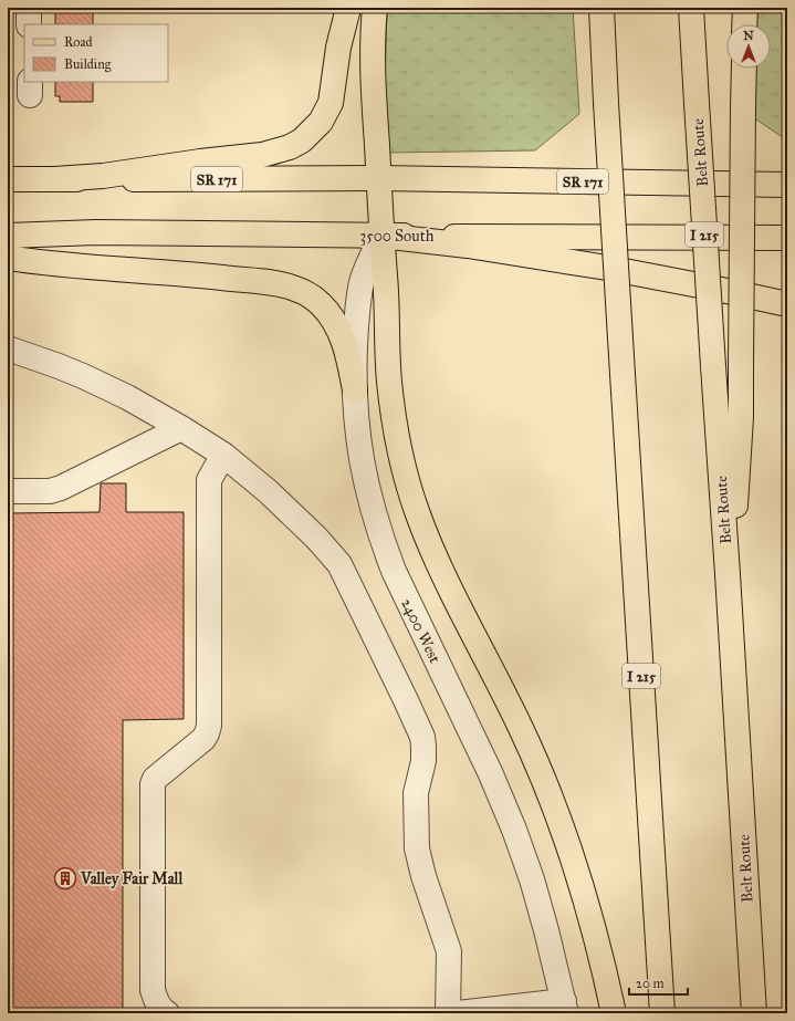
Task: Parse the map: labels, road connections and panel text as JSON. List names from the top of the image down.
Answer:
{
  "streets": {
    "main road": [
      "Belt Route",
      "SR 171",
      "I 215",
      "3500 South"
    ],
    "street": ["2400 West"]
  },
  "crossings": [
    ["3500 South", "2400 West"]
  ],
  "places": {
    "building": ["Valley Fair Mall"]
  },
  "legend": ["Road", "Building"],
  "scale_bar": "20 m",
  "north": "top"
}
